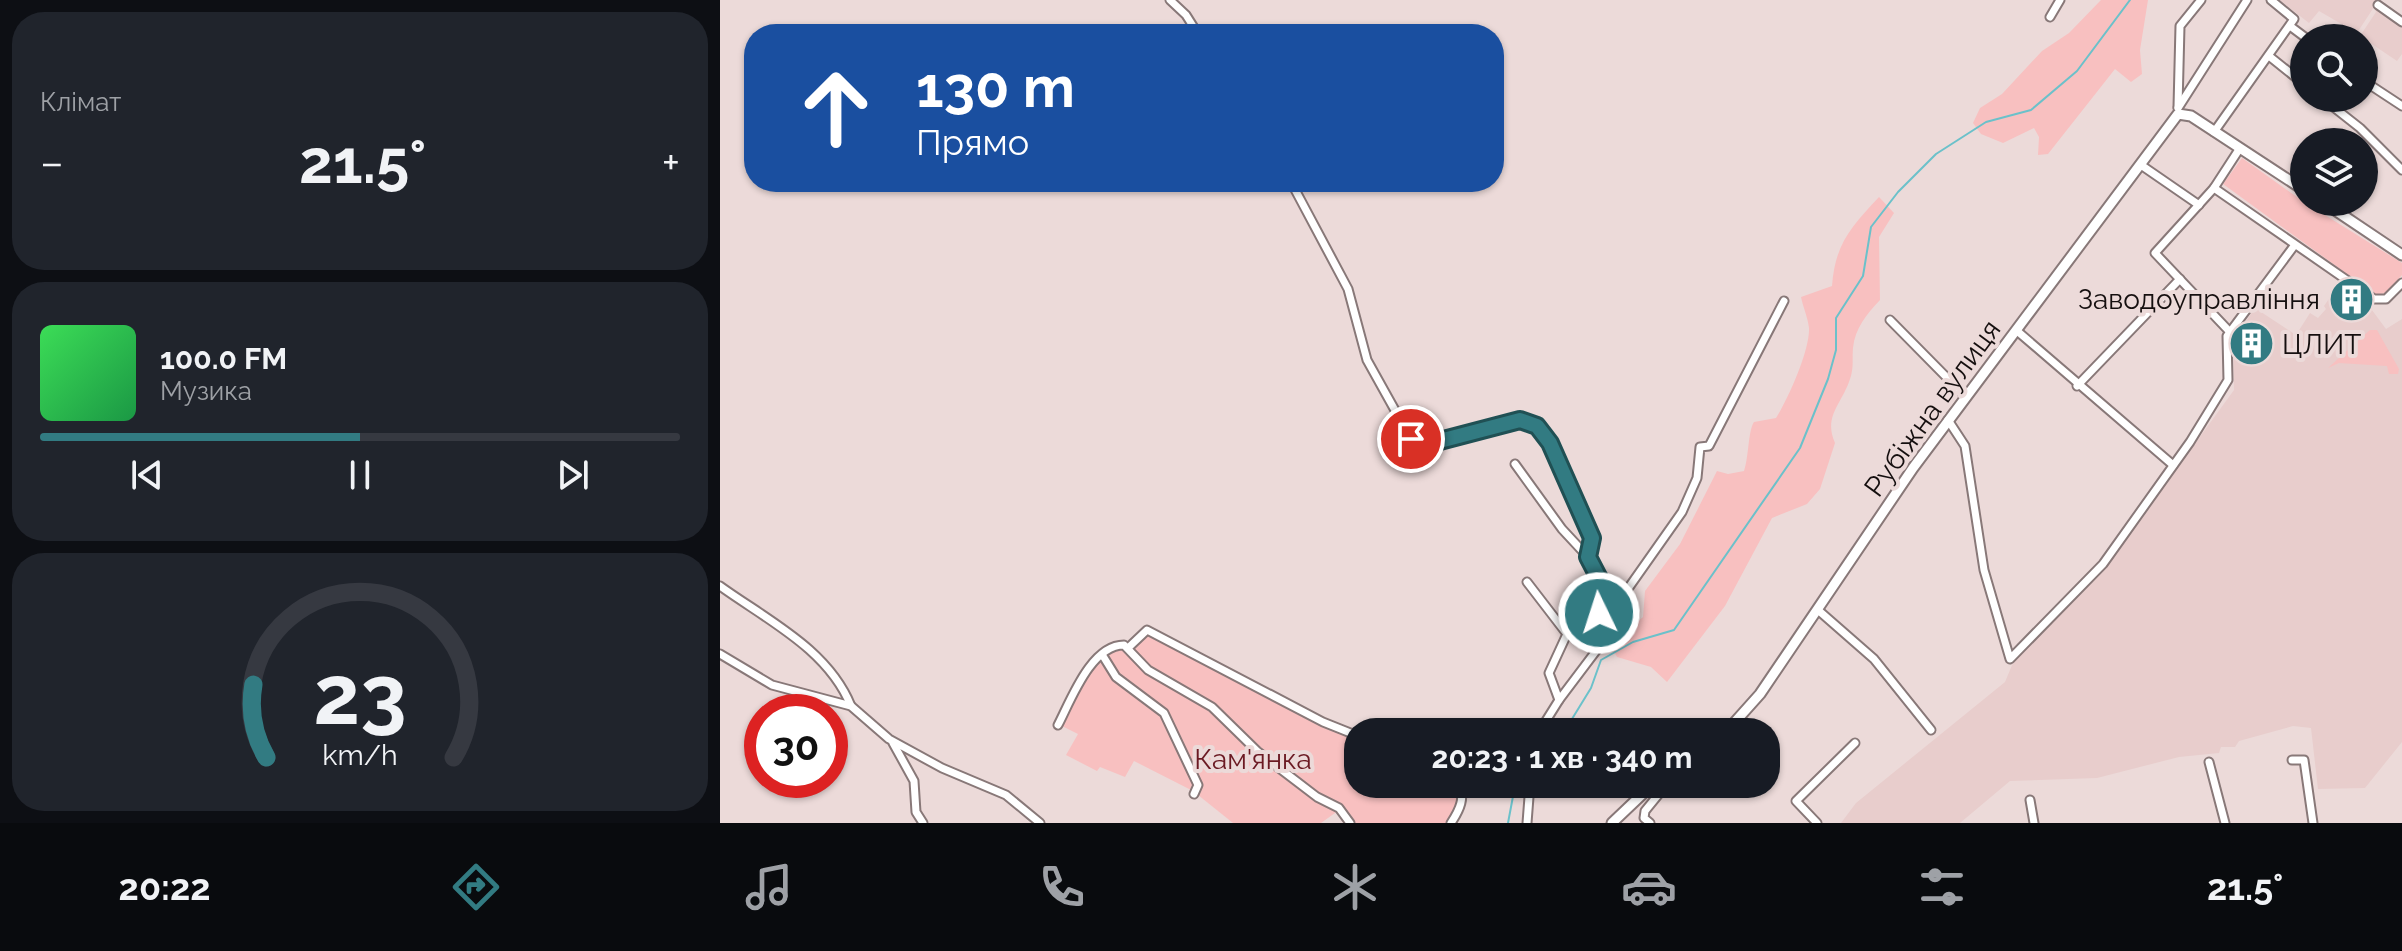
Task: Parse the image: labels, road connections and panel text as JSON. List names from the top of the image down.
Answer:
{
  "streets": {
    "street": ["Рубіжна вулиця"]
  },
  "parks": ["Кам'янка"],
  "places": {
    "building": ["Заводоуправління", "ЦЛИТ"]
  },
  "page": {
    "tile": "Клімат",
    "turn": ["130 m", "Прямо"],
    "heat": ["−", "21.5°", "+"],
    "song": ["100.0 FM", "Музика"],
    "limit": "30",
    "trip": "20:23 · 1 хв · 340 m",
    "tabs": ["20:22", "21.5°"],
    "gauge": ["23", "km/h"]
  }
}
